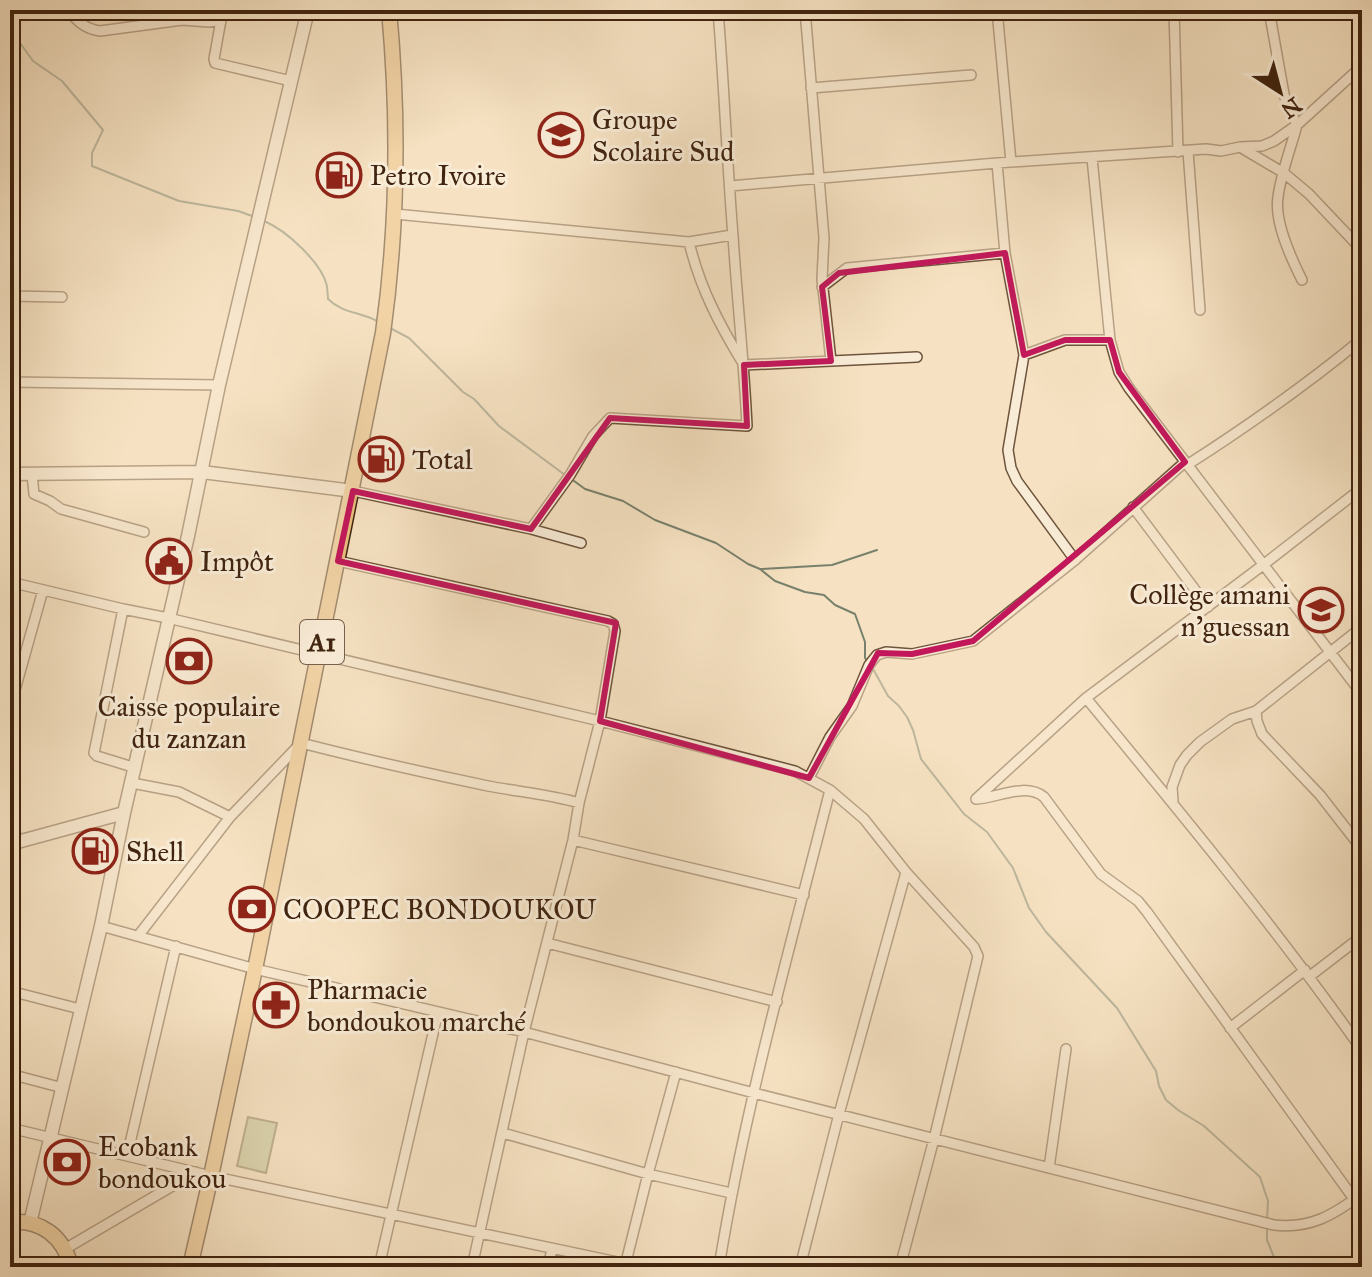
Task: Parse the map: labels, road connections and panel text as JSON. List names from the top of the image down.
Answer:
{
  "streets": {
    "main road": ["A1"]
  },
  "places": {
    "school or university": ["Groupe Scolaire Sud", "Collège amani n'guessan"],
    "fuel station": ["Petro Ivoire", "Total", "Shell"],
    "public building": ["Impôt"],
    "bank": ["Caisse populaire du zanzan", "COOPEC BONDOUKOU", "Ecobank bondoukou"],
    "pharmacy": ["Pharmacie bondoukou marché"]
  },
  "north": "bottom right"
}
